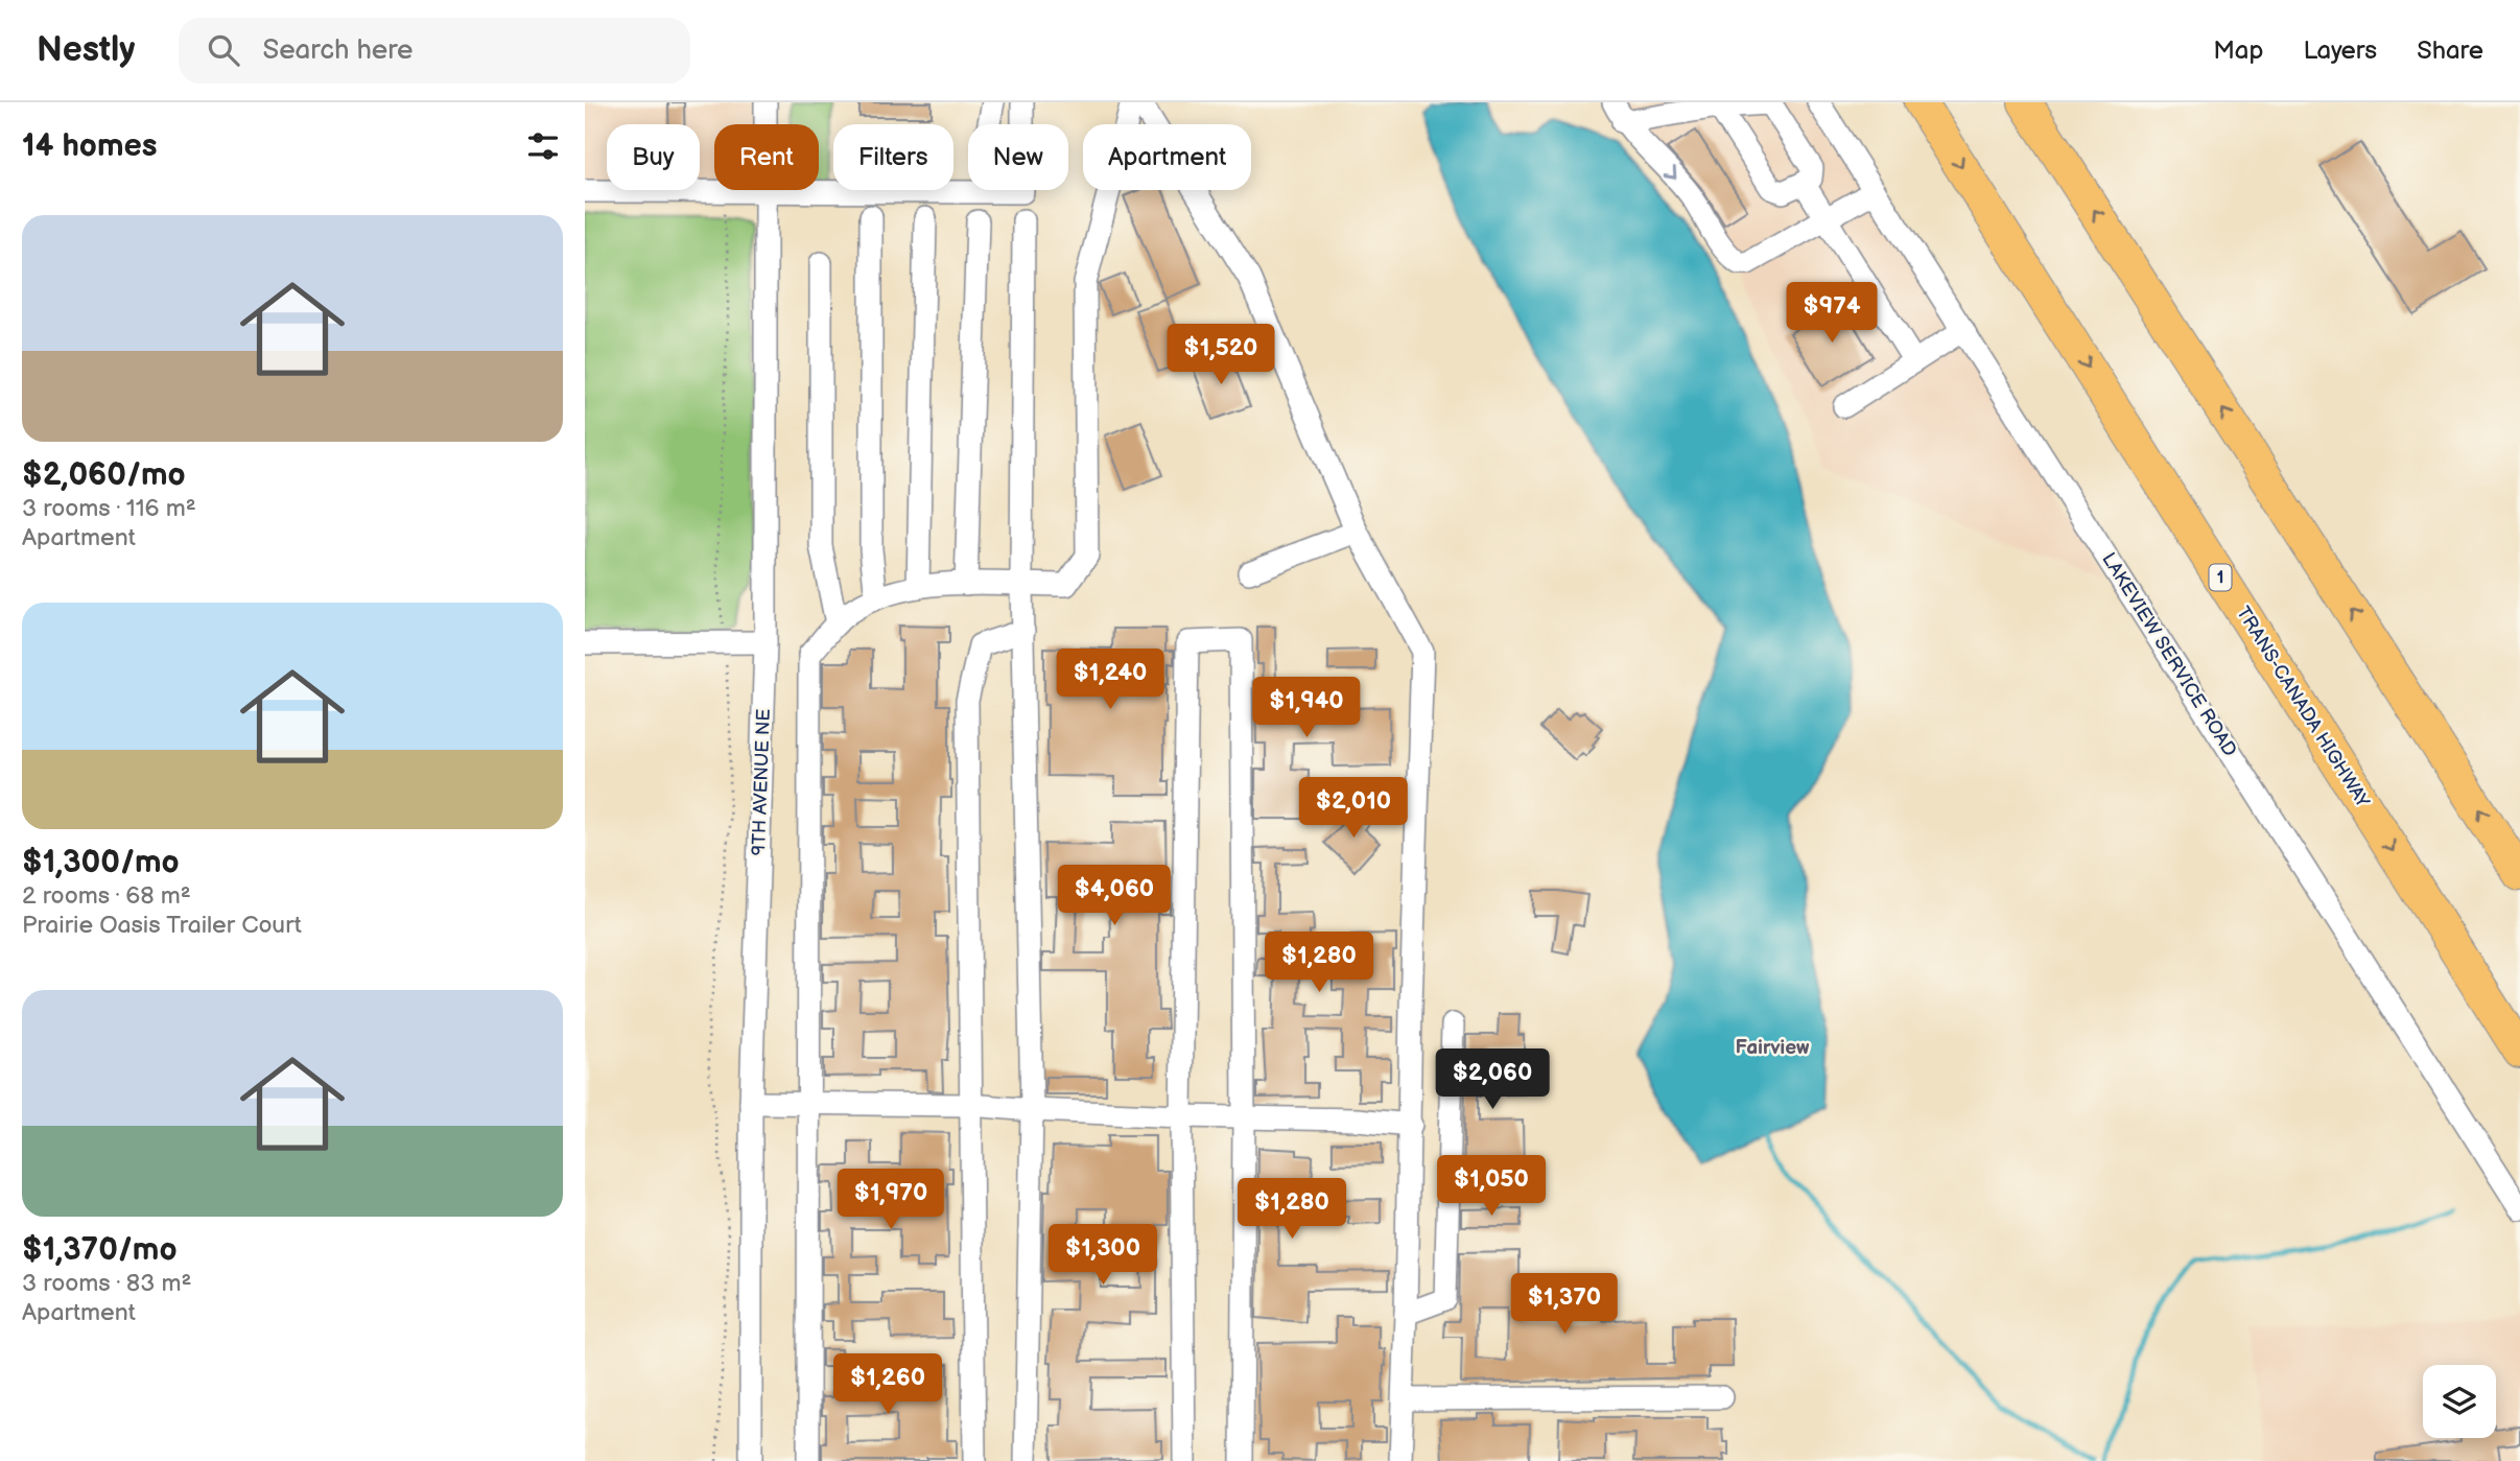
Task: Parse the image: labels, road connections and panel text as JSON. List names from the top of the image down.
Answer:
{
  "streets": {
    "highway": ["1", "TRANS-CANADA HIGHWAY"],
    "street": ["LAKEVIEW SERVICE ROAD", "9TH AVENUE NE"]
  },
  "districts": ["Fairview"],
  "page": {
    "header": "Nestly",
    "search": "Search here",
    "nav": ["Map", "Layers", "Share"],
    "heading": "14 homes",
    "chip": [
      "Buy",
      "Rent",
      "Filters",
      "New",
      "Apartment"
    ],
    "list": [
      {
        "name": "$2,060/mo",
        "note": "3 rooms · 116 m² · Apartment"
      },
      {
        "name": "$1,300/mo",
        "note": "2 rooms · 68 m² · Prairie Oasis Trailer Court"
      },
      {
        "name": "$1,370/mo",
        "note": "3 rooms · 83 m² · Apartment"
      }
    ],
    "price": [
      "$974",
      "$1,520",
      "$1,240",
      "$1,940",
      "$2,010",
      "$4,060",
      "$1,280",
      "$2,060",
      "$1,050",
      "$1,970",
      "$1,280",
      "$1,300",
      "$1,370",
      "$1,260"
    ]
  }
}
